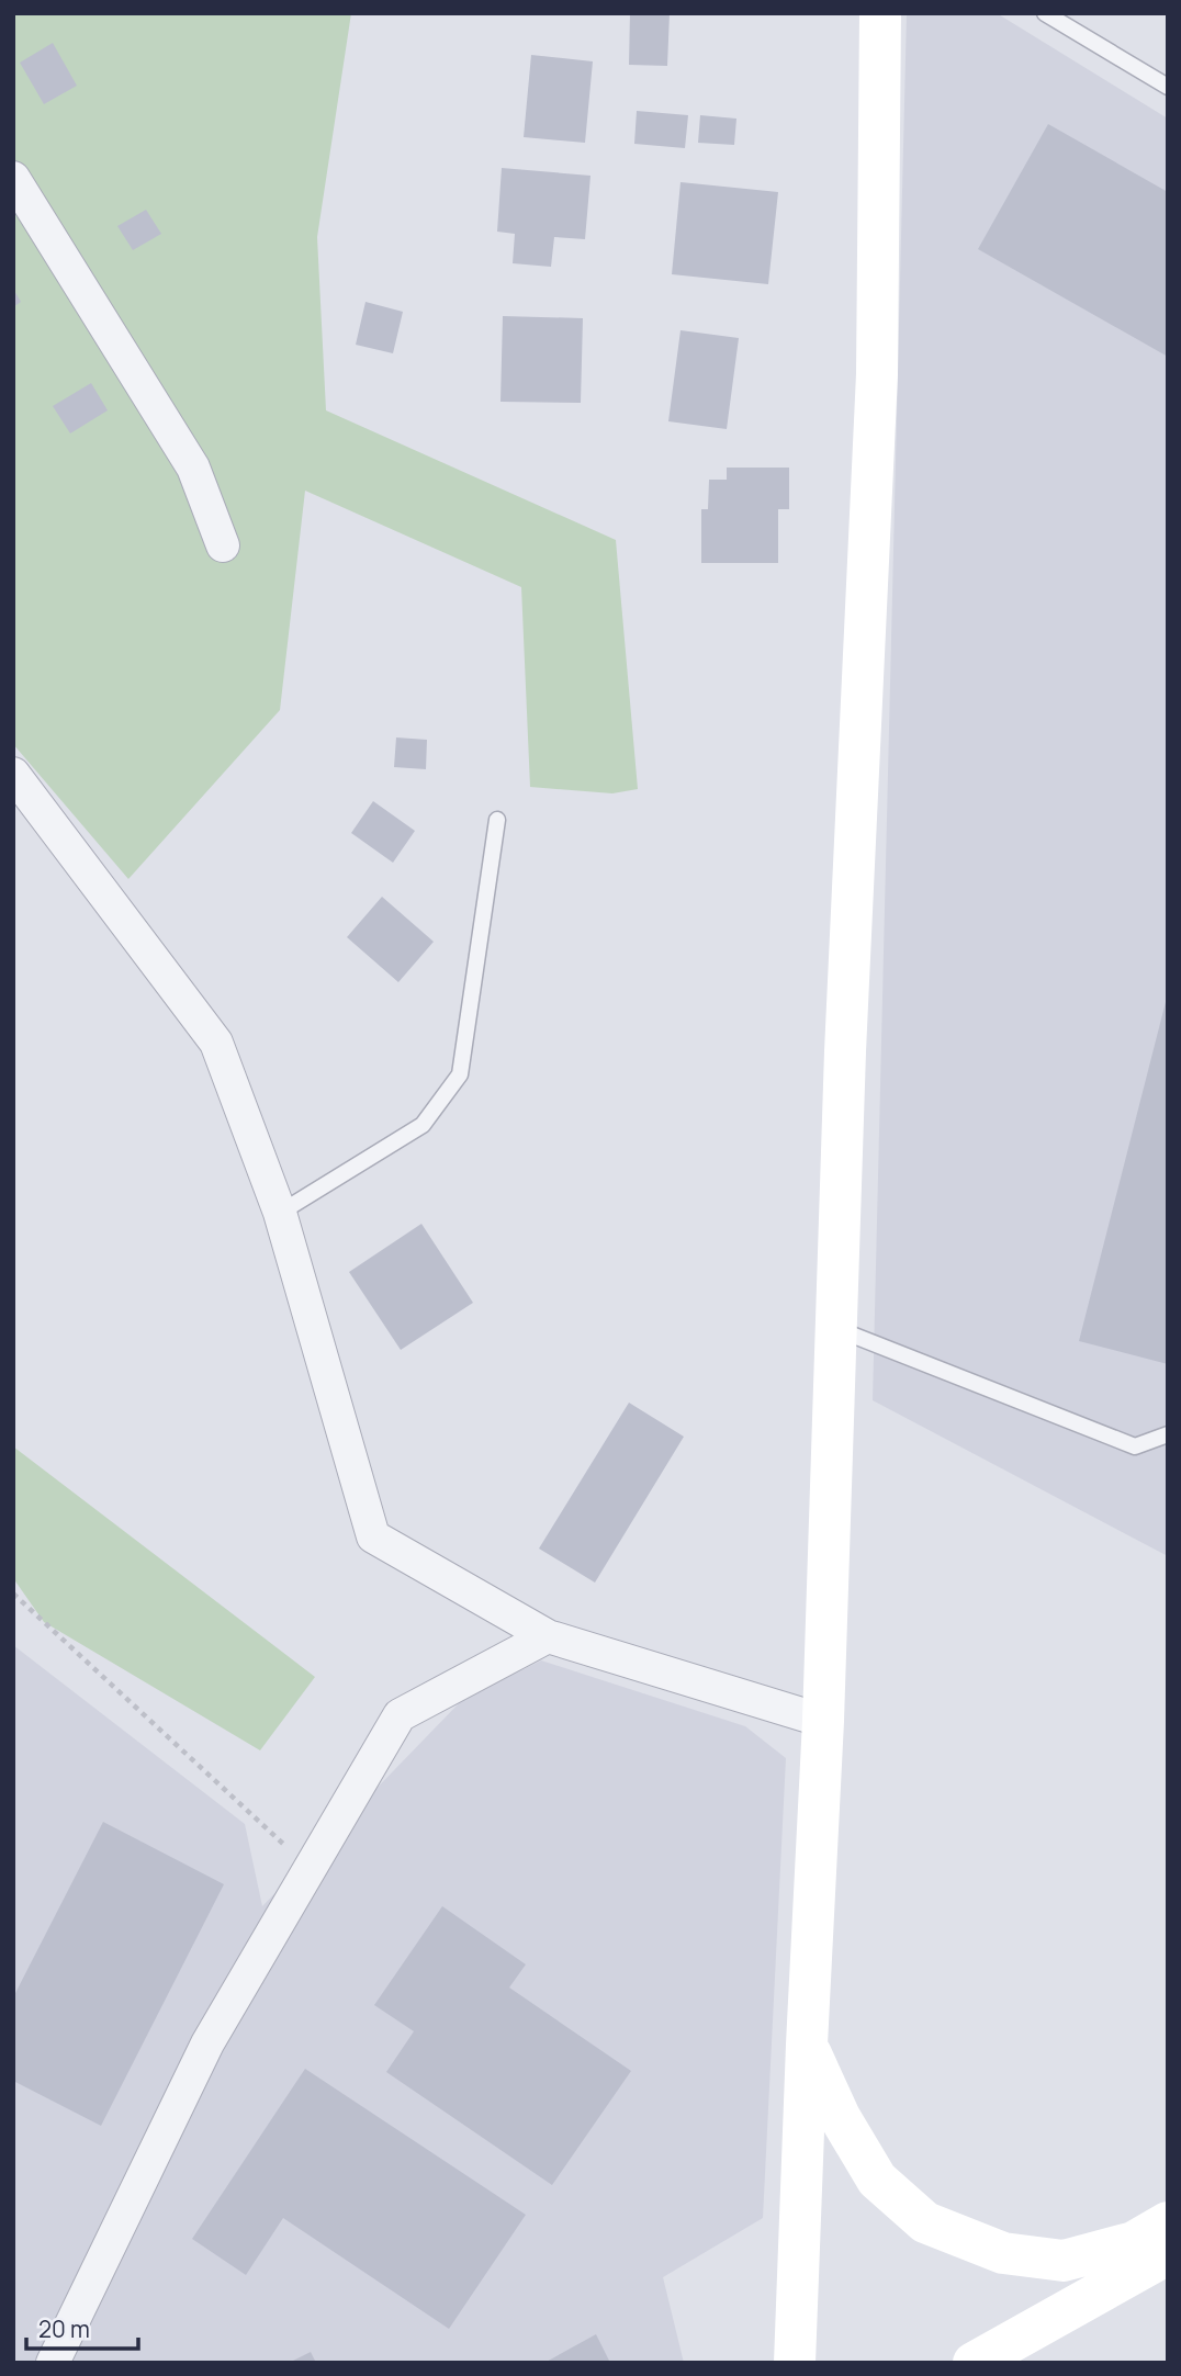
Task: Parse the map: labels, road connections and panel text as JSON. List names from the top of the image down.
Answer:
{
  "scale_bar": "20 m"
}
